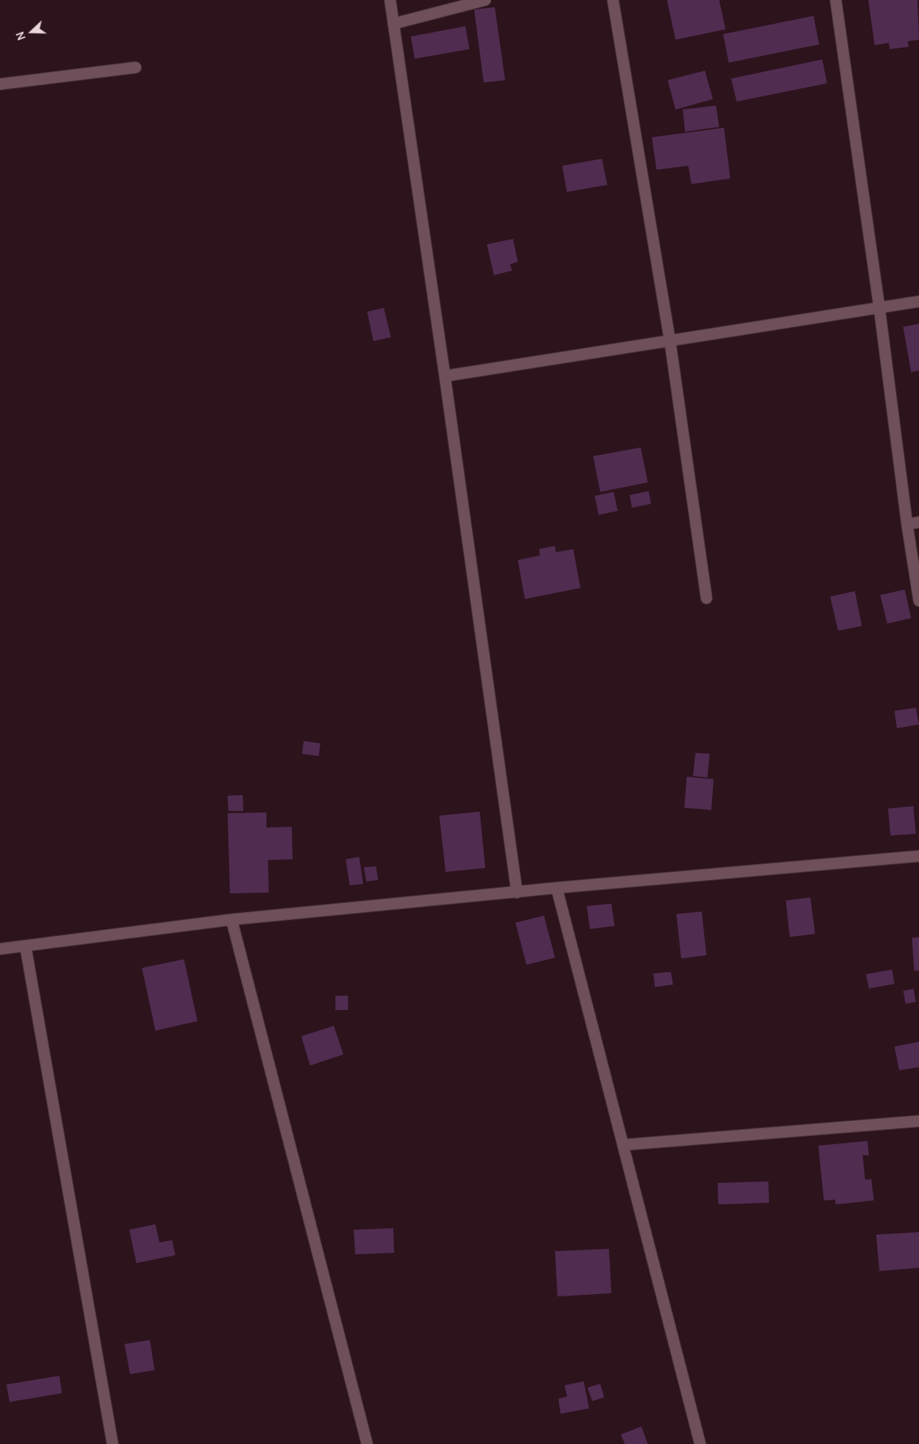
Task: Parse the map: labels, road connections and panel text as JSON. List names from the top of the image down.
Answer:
{
  "north": "left"
}
